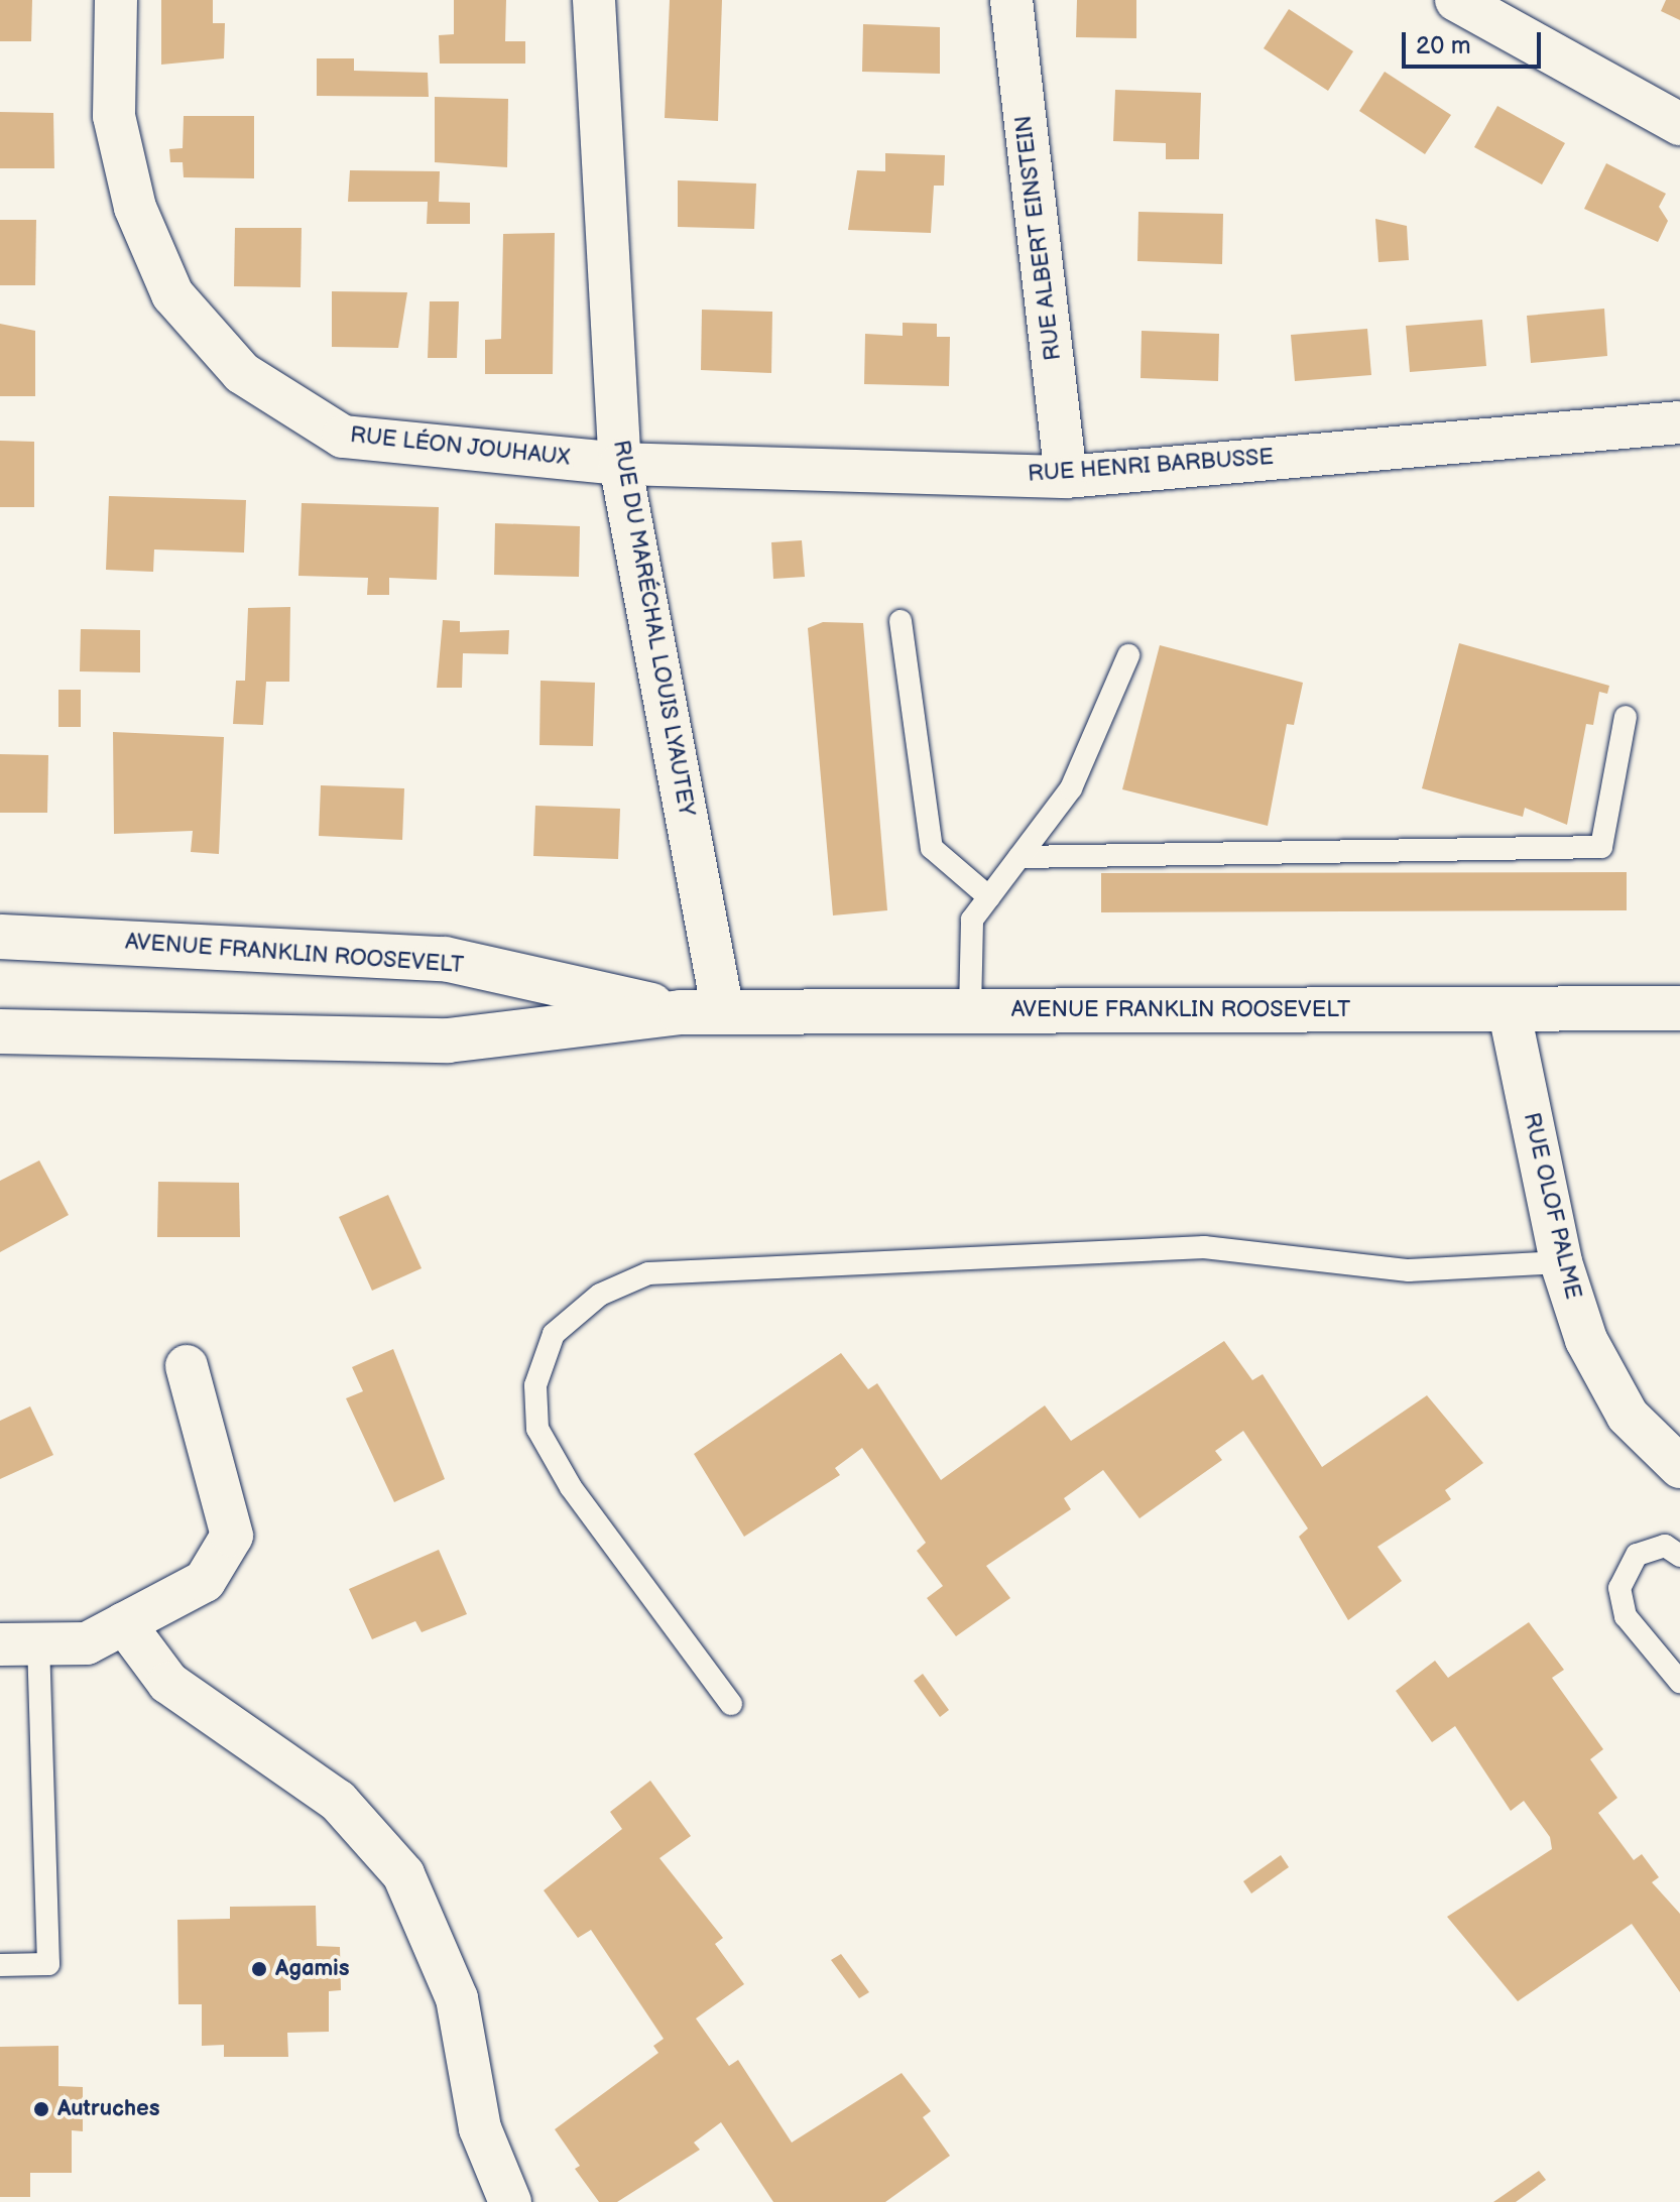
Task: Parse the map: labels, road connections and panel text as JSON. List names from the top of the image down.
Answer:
{
  "streets": {
    "street": [
      "RUE ALBERT EINSTEIN",
      "RUE LÉON JOUHAUX",
      "RUE HENRI BARBUSSE",
      "RUE DU MARÉCHAL LOUIS LYAUTEY",
      "AVENUE FRANKLIN ROOSEVELT",
      "RUE OLOF PALME"
    ]
  },
  "crossings": [
    ["RUE ALBERT EINSTEIN", "RUE HENRI BARBUSSE"],
    ["RUE LÉON JOUHAUX", "RUE HENRI BARBUSSE"],
    ["RUE LÉON JOUHAUX", "RUE DU MARÉCHAL LOUIS LYAUTEY"],
    ["RUE HENRI BARBUSSE", "RUE DU MARÉCHAL LOUIS LYAUTEY"],
    ["RUE DU MARÉCHAL LOUIS LYAUTEY", "AVENUE FRANKLIN ROOSEVELT"],
    ["AVENUE FRANKLIN ROOSEVELT", "RUE OLOF PALME"]
  ],
  "places": ["Agamis", "Autruches"],
  "scale_bar": "20 m"
}
